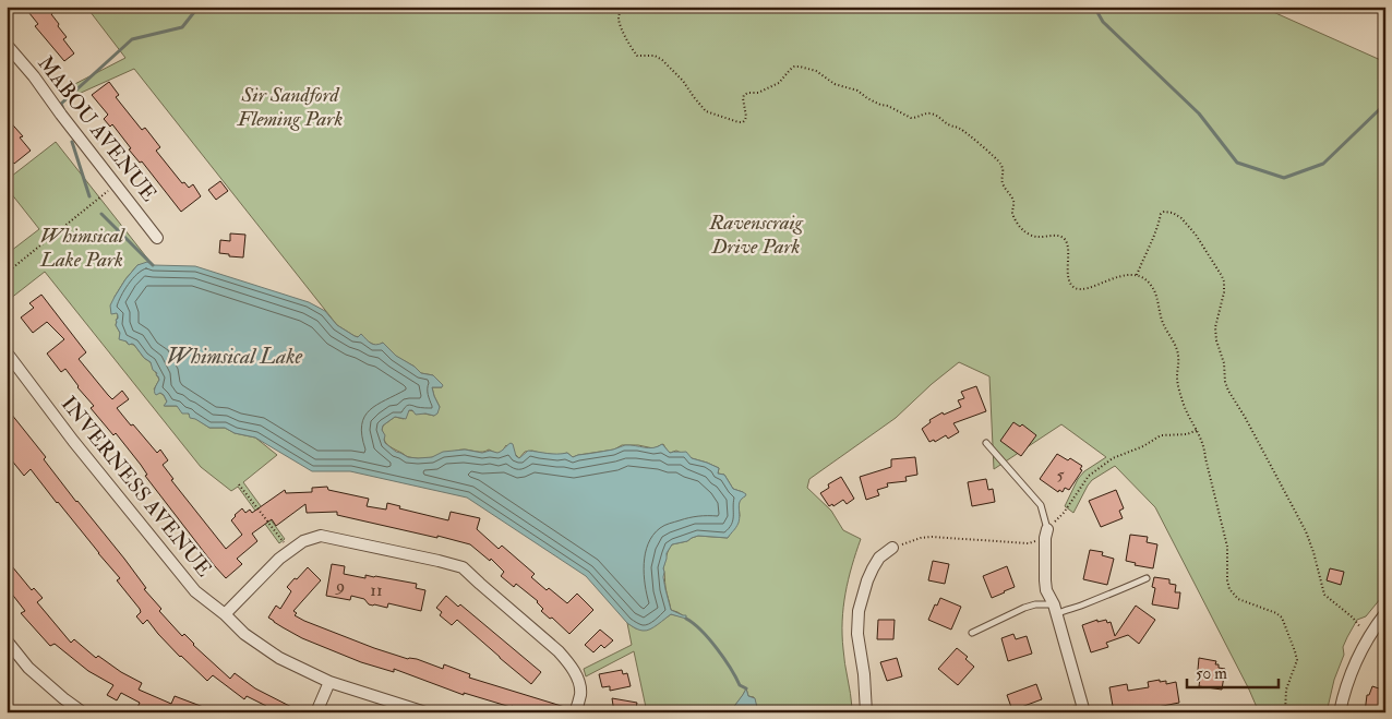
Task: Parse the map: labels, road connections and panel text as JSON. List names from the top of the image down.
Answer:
{
  "streets": {
    "street": ["MABOU AVENUE", "INVERNESS AVENUE"]
  },
  "water": ["Whimsical Lake"],
  "parks": ["Sir Sandford Fleming Park", "Ravenscraig Drive Park", "Whimsical Lake Park"],
  "house_numbers": ["5", "9", "11"],
  "scale_bar": "50 m"
}
